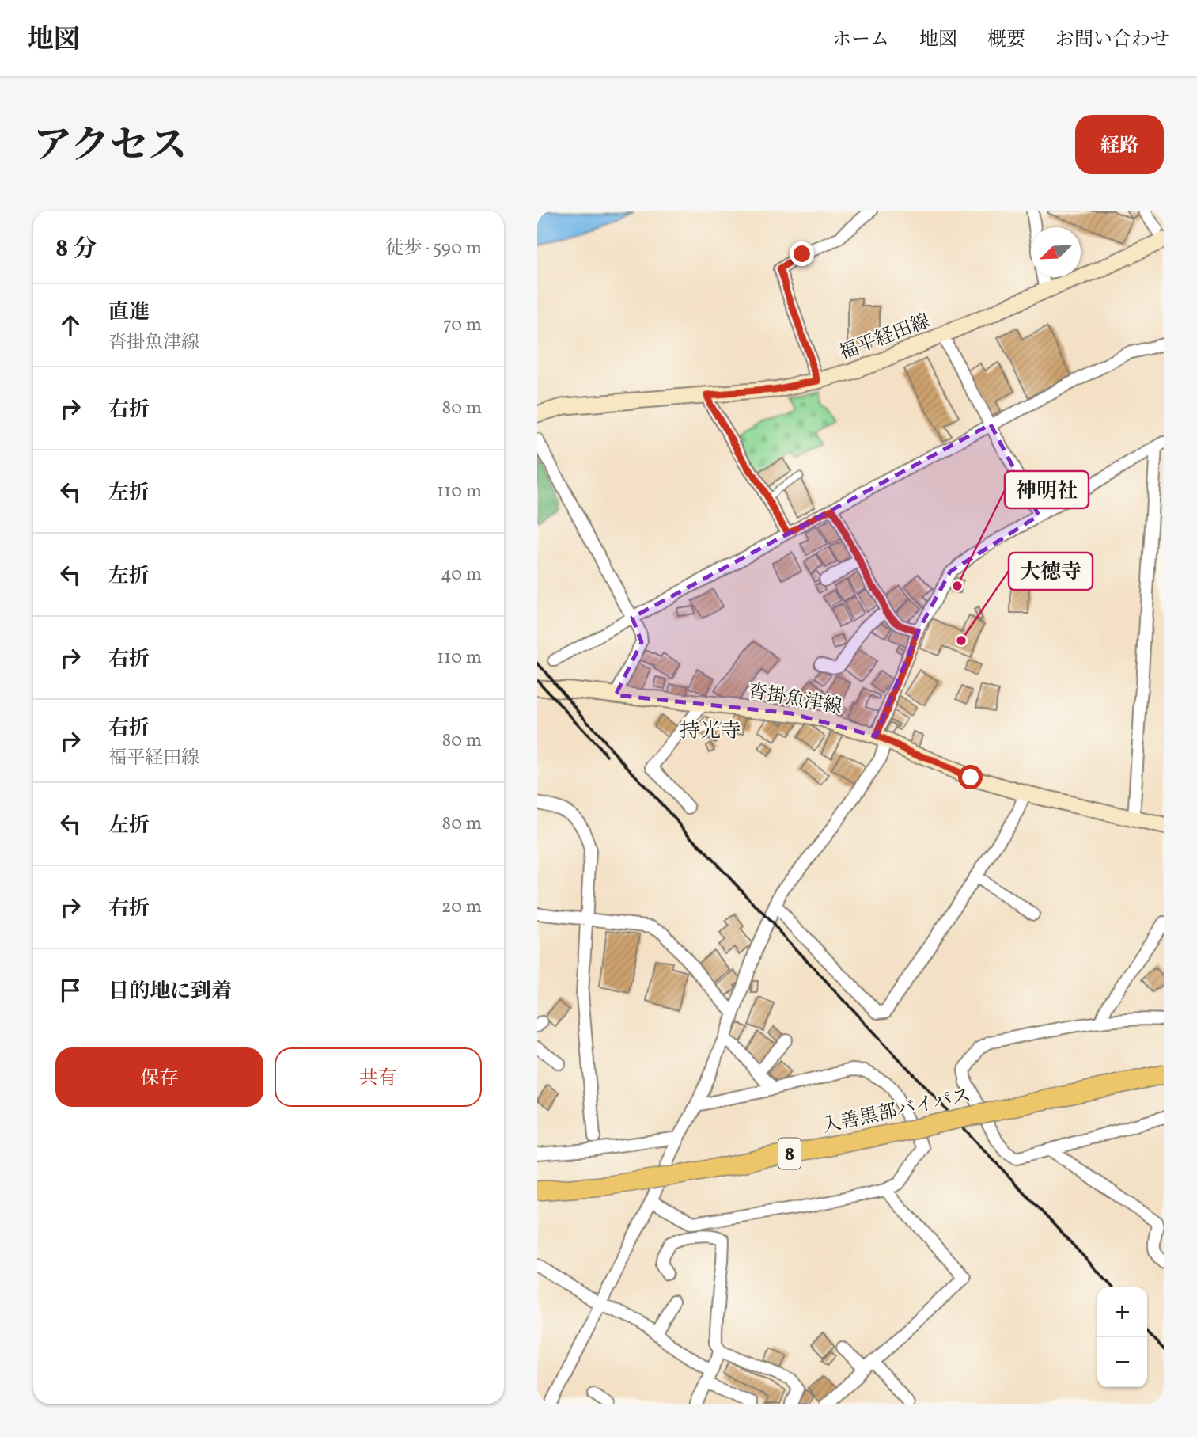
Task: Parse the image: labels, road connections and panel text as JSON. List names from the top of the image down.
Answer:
{
  "streets": {
    "highway": ["入善黒部バイパス", "8"],
    "main road": ["福平経田線", "沓掛魚津線"]
  },
  "districts": ["持光寺"],
  "places": ["神明社", "大徳寺"],
  "north": "bottom left",
  "page": {
    "header": "地図",
    "nav": [
      "ホーム",
      "地図",
      "概要",
      "お問い合わせ"
    ],
    "title": "アクセス",
    "buttons": [
      "経路",
      ["保存", "共有"]
    ],
    "heading": ["8 分", "徒歩 · 590 m"],
    "list": [
      ["直進", "沓掛魚津線", "70 m"],
      ["右折", "80 m"],
      ["左折", "110 m"],
      ["左折", "40 m"],
      ["右折", "110 m"],
      ["右折", "福平経田線", "80 m"],
      ["左折", "80 m"],
      ["右折", "20 m"],
      "目的地に到着"
    ],
    "map_buttons": ["+", "−"]
  }
}
